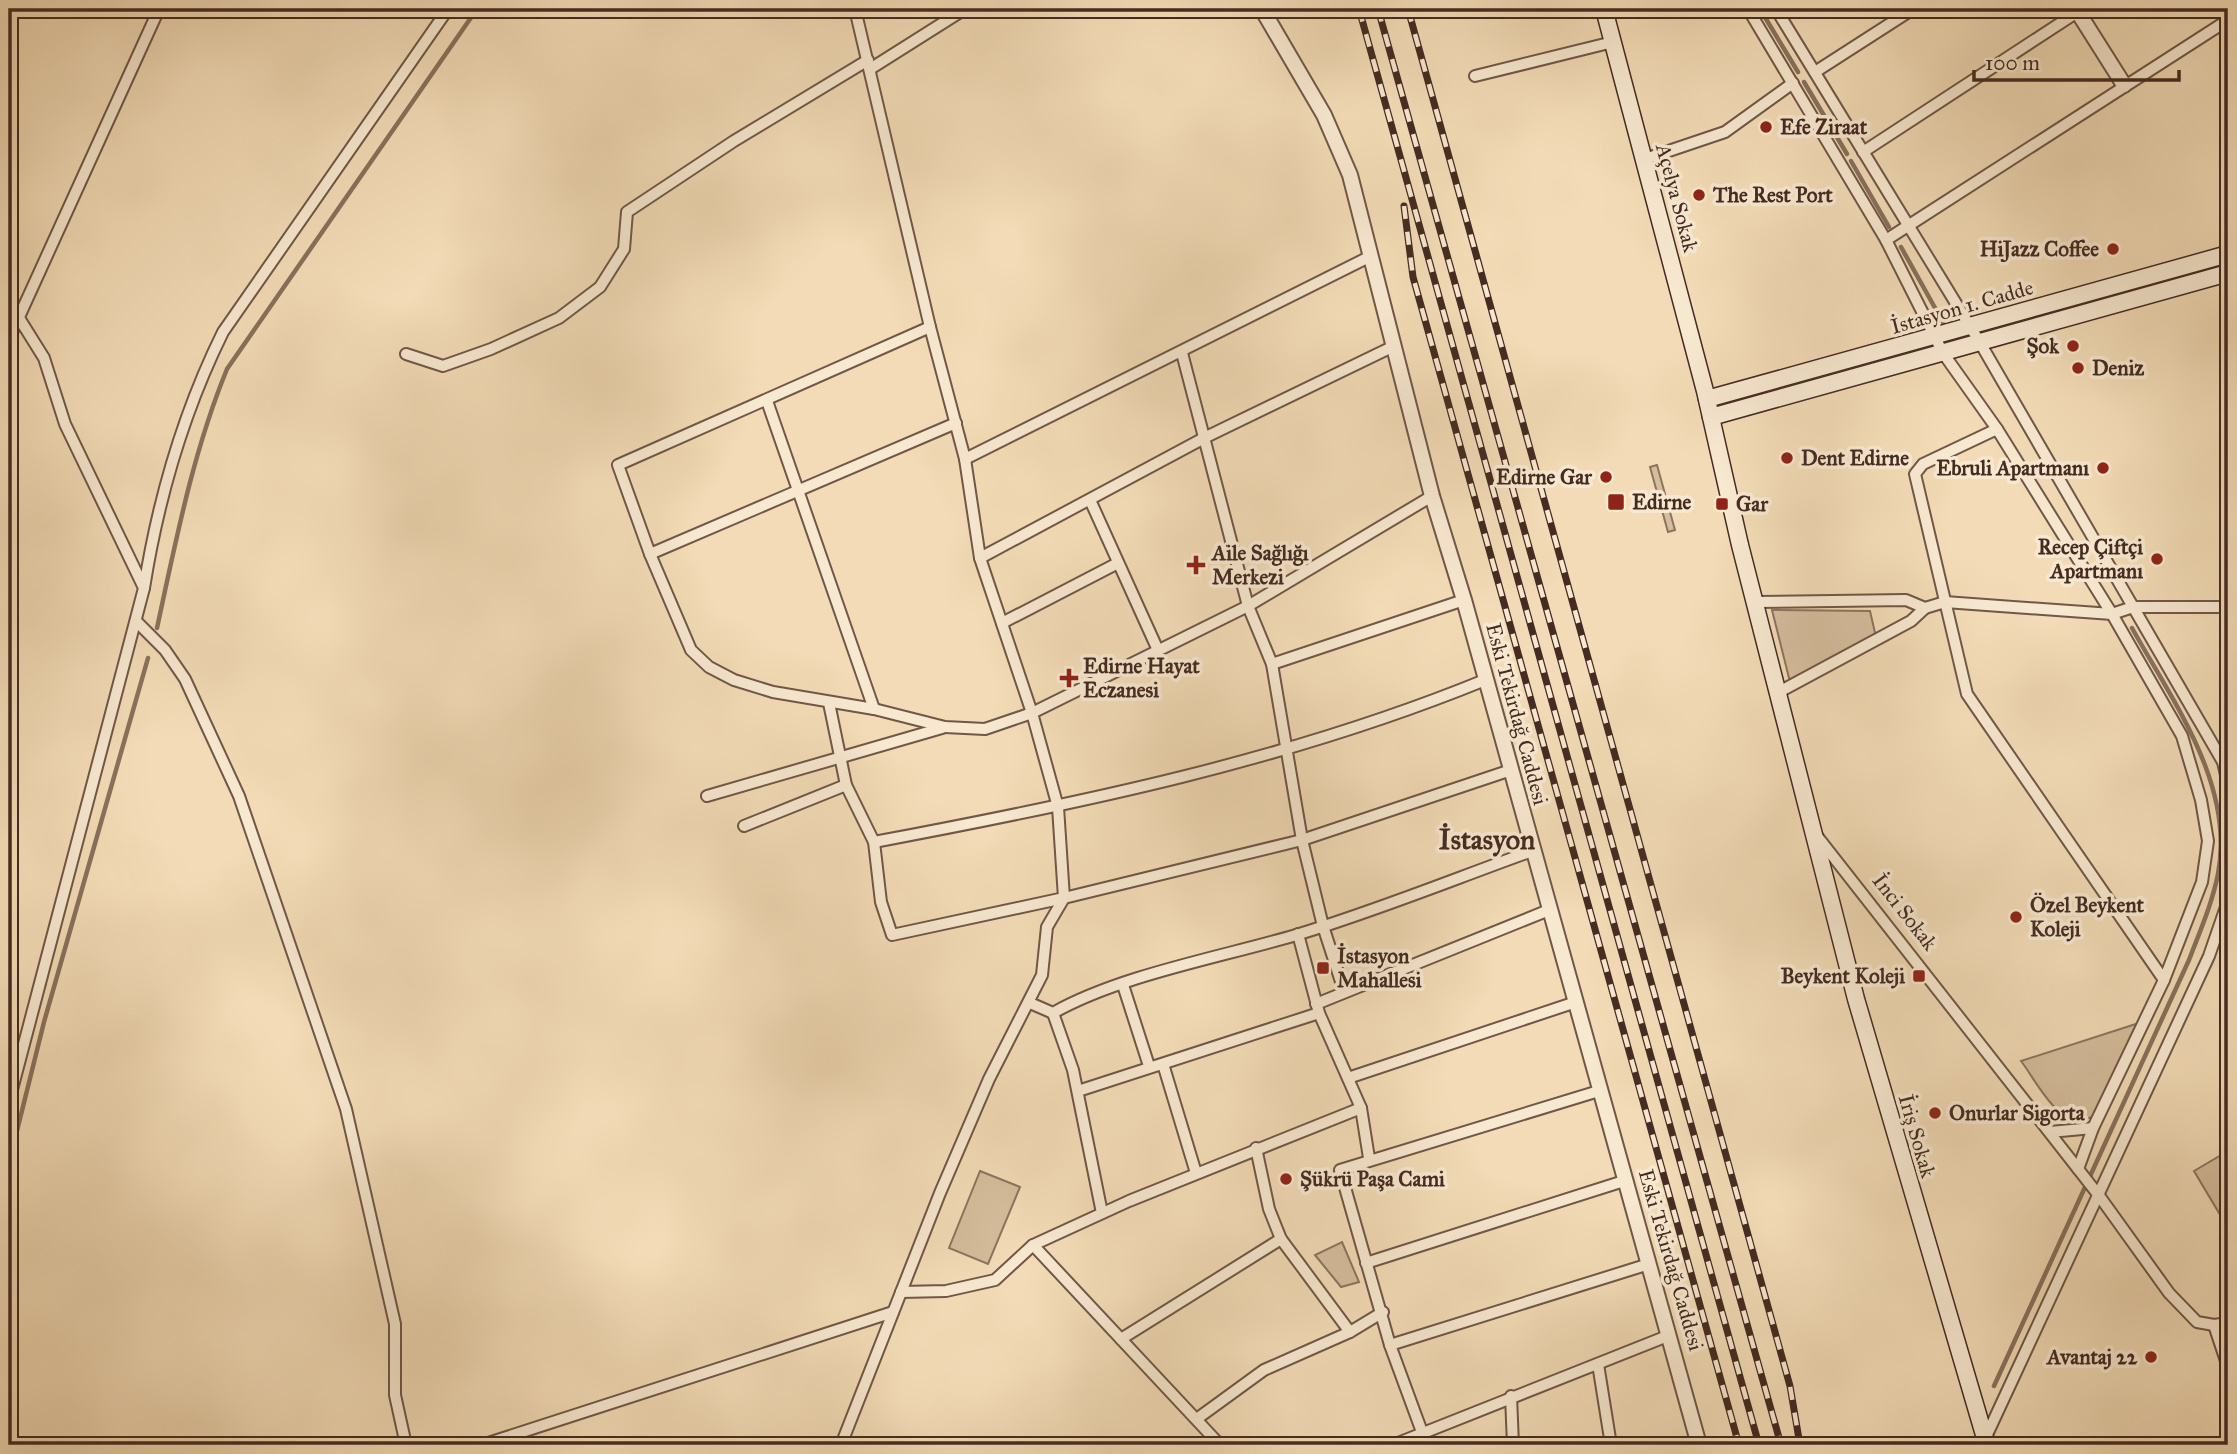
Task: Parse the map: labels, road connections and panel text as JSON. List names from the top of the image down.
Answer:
{
  "streets": {
    "main road": [
      "Açelya Sokak",
      "İstasyon 1. Cadde",
      "İnci Sokak",
      "İriş Sokak"
    ],
    "street": ["Eski Tekirdağ Caddesi"]
  },
  "crossings": [
    ["Açelya Sokak", "İstasyon 1. Cadde"],
    ["Açelya Sokak", "İnci Sokak"],
    ["İstasyon 1. Cadde", "İnci Sokak"],
    ["İnci Sokak", "İriş Sokak"]
  ],
  "districts": ["İstasyon"],
  "places": {
    "other": [
      "Efe Ziraat",
      "The Rest Port",
      "HiJazz Coffee",
      "Şok",
      "Deniz",
      "Dent Edirne",
      "Ebruli Apartmanı",
      "Edirne Gar",
      "Recep Çiftçi Apartmanı",
      "Özel Beykent Koleji",
      "Onurlar Sigorta",
      "Şükrü Paşa Cami",
      "Avantaj 22"
    ],
    "transit": [
      "Edirne",
      "Gar",
      "İstasyon Mahallesi",
      "Beykent Koleji"
    ],
    "health": ["Aile Sağlığı Merkezi", "Edirne Hayat Eczanesi"]
  },
  "scale_bar": "100 m"
}
